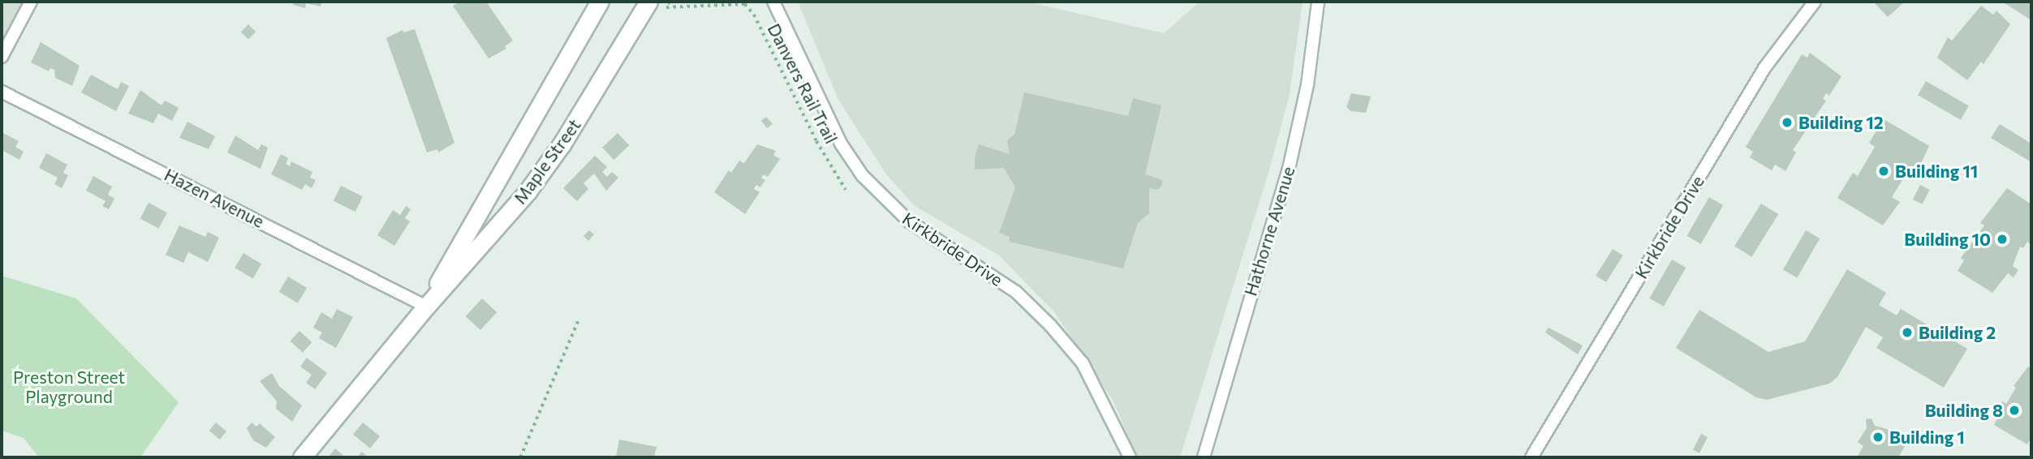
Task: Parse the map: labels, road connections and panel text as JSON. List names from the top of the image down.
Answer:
{
  "streets": {
    "main road": ["Maple Street"],
    "street": ["Hazen Avenue", "Kirkbride Drive", "Hathorne Avenue"],
    "path": ["Danvers Rail Trail"]
  },
  "crossings": [
    ["Maple Street", "Hazen Avenue"]
  ],
  "parks": ["Preston Street Playground"],
  "places": [
    "Building 12",
    "Building 11",
    "Building 10",
    "Building 2",
    "Building 8",
    "Building 1"
  ]
}
